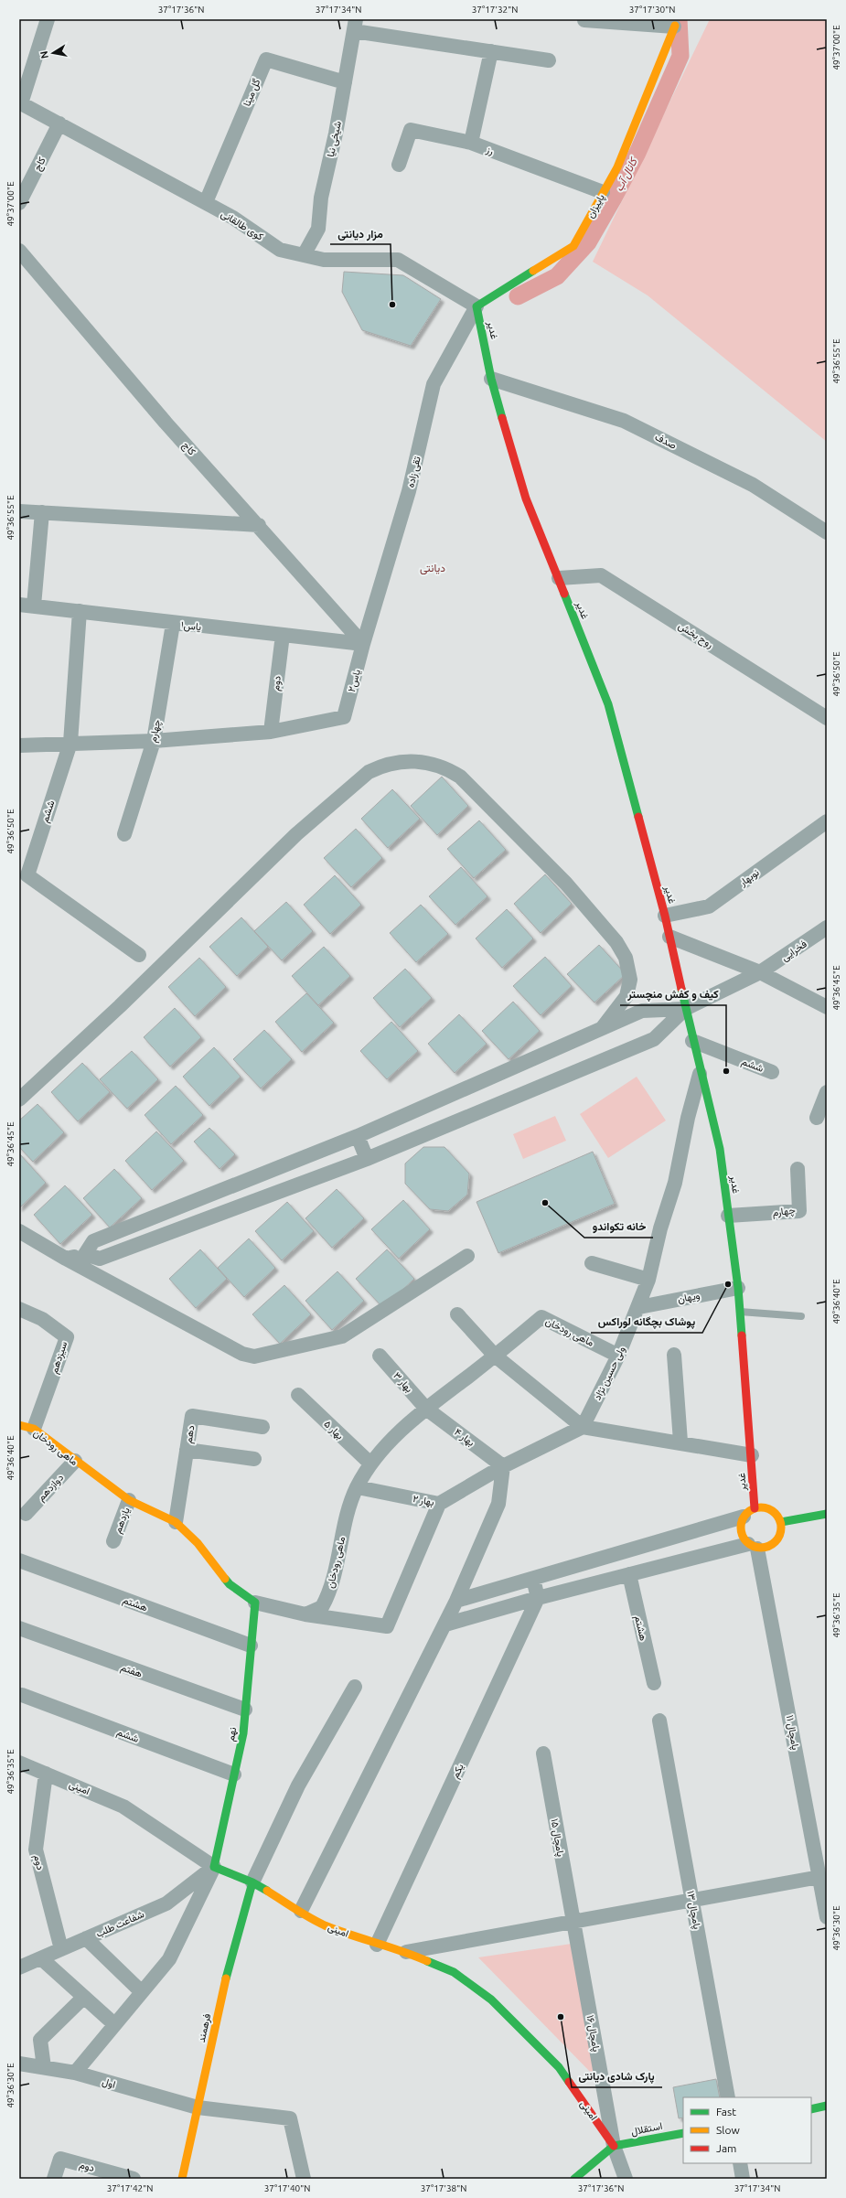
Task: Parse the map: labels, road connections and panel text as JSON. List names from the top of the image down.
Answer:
{
  "streets": {
    "main road": [
      "پاییزان",
      "غدیر",
      "ماهی رودخان",
      "نهم",
      "امینی",
      "فرهمند",
      "استقلال"
    ],
    "street": [
      "گل مینا",
      "شیخی نیا",
      "رز",
      "کاج",
      "کوی طالقانی",
      "صدف",
      "تقی زاده",
      "یاس۱",
      "روح بخش",
      "یاس۲",
      "دوم",
      "چهارم",
      "ششم",
      "نوبهار",
      "فخرایی",
      "ویهان",
      "سیزدهم",
      "ولی حسین نژاد",
      "بهار ۳",
      "بهار ۵",
      "دهم",
      "بهار ۴",
      "دوازدهم",
      "بهار ۲",
      "یازدهم",
      "هشتم",
      "هفتم",
      "پامچال ۱۱",
      "یکم",
      "پامچال ۱۵",
      "پامچال ۱۳",
      "شفاعت طلب",
      "پامچال ۱۶",
      "اول"
    ]
  },
  "crossings": [
    ["گل مینا", "شیخی نیا"],
    ["گل مینا", "کوی طالقانی"],
    ["شیخی نیا", "کوی طالقانی"],
    ["رز", "پاییزان"],
    ["کاج", "کوی طالقانی"],
    ["کاج", "تقی زاده"],
    ["کاج", "یاس۱"],
    ["کاج", "یاس۲"],
    ["پاییزان", "کوی طالقانی"],
    ["پاییزان", "غدیر"],
    ["پاییزان", "تقی زاده"],
    ["کوی طالقانی", "غدیر"],
    ["کوی طالقانی", "تقی زاده"],
    ["غدیر", "صدف"],
    ["غدیر", "تقی زاده"],
    ["غدیر", "روح بخش"],
    ["غدیر", "چهارم"],
    ["غدیر", "ششم"],
    ["غدیر", "نوبهار"],
    ["غدیر", "فخرایی"],
    ["غدیر", "ویهان"],
    ["غدیر", "ولی حسین نژاد"],
    ["غدیر", "پامچال ۱۱"],
    ["تقی زاده", "یاس۱"],
    ["تقی زاده", "یاس۲"],
    ["یاس۱", "یاس۲"],
    ["یاس۱", "دوم"],
    ["یاس۱", "چهارم"],
    ["یاس۱", "ششم"],
    ["یاس۲", "دوم"],
    ["دوم", "امینی"],
    ["دوم", "شفاعت طلب"],
    ["ششم", "نهم"],
    ["ویهان", "ولی حسین نژاد"],
    ["ماهی رودخان", "سیزدهم"],
    ["ماهی رودخان", "ولی حسین نژاد"],
    ["ماهی رودخان", "بهار ۳"],
    ["ماهی رودخان", "بهار ۵"],
    ["ماهی رودخان", "دهم"],
    ["ماهی رودخان", "بهار ۴"],
    ["ماهی رودخان", "دوازدهم"],
    ["ماهی رودخان", "بهار ۲"],
    ["ماهی رودخان", "یازدهم"],
    ["ماهی رودخان", "نهم"],
    ["بهار ۳", "بهار ۴"],
    ["بهار ۴", "بهار ۲"],
    ["هشتم", "نهم"],
    ["هفتم", "نهم"],
    ["نهم", "امینی"],
    ["نهم", "شفاعت طلب"],
    ["یکم", "امینی"],
    ["امینی", "شفاعت طلب"],
    ["امینی", "فرهمند"],
    ["امینی", "پامچال ۱۶"],
    ["امینی", "استقلال"],
    ["پامچال ۱۵", "پامچال ۱۶"],
    ["فرهمند", "اول"],
    ["پامچال ۱۶", "استقلال"]
  ],
  "districts": ["دیانتی"],
  "water": ["کانال آب"],
  "places": [
    "مزار دیانتی",
    "کیف و کفش منچستر",
    "خانه تکواندو",
    "پوشاک بچگانه لوراکس",
    "پارک شادی دیانتی"
  ],
  "legend": ["Fast", "Slow", "Jam"],
  "north": "left",
  "coordinates": [
    "37°17'36\"N",
    "37°17'34\"N",
    "37°17'32\"N",
    "37°17'30\"N",
    "49°37'00\"E",
    "49°36'55\"E",
    "49°36'50\"E",
    "49°36'45\"E",
    "49°36'40\"E",
    "49°36'35\"E",
    "49°36'30\"E",
    "37°17'42\"N",
    "37°17'40\"N",
    "37°17'38\"N"
  ]
}
